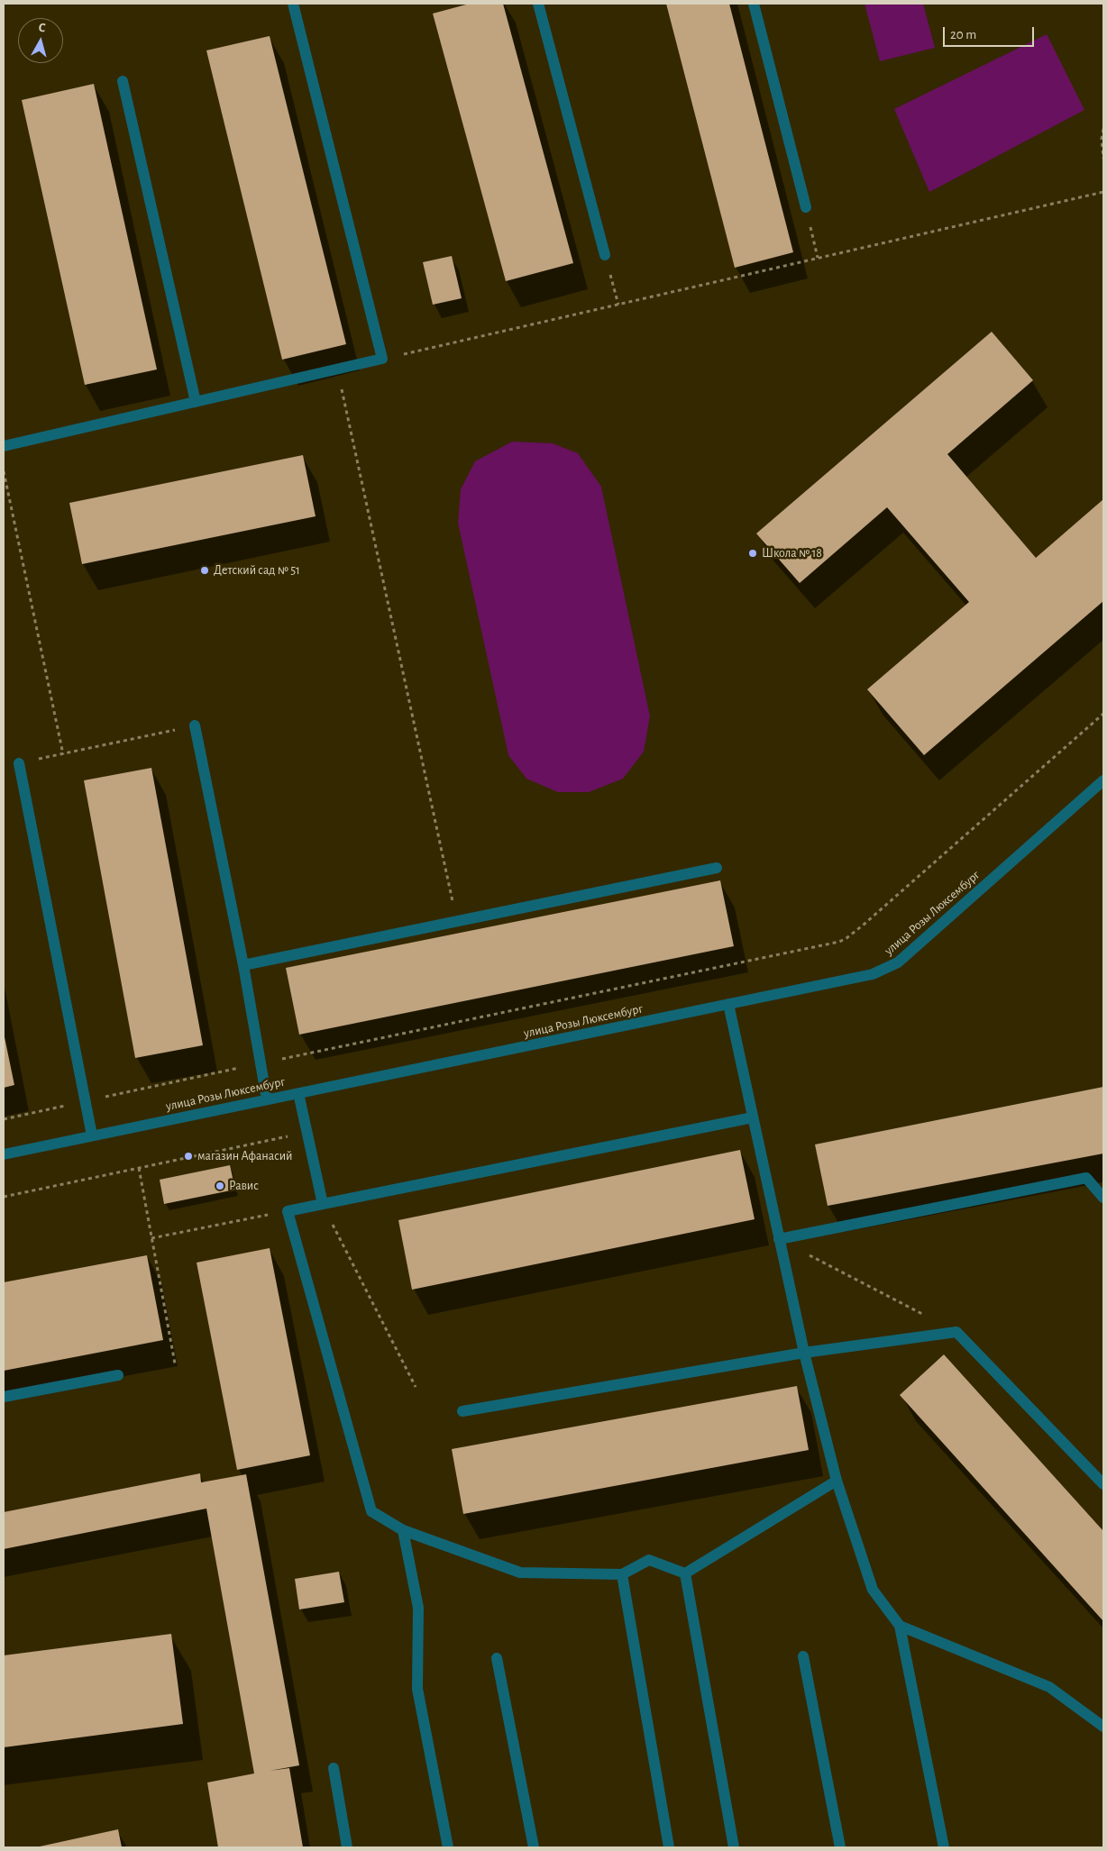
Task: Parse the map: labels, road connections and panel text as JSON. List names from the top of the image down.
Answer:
{
  "streets": {
    "street": ["улица Розы Люксембург"]
  },
  "places": [
    "Школа № 18",
    "Детский сад № 51",
    "магазин Афанасий",
    "Равис"
  ],
  "scale_bar": "20 m",
  "north": "top"
}
